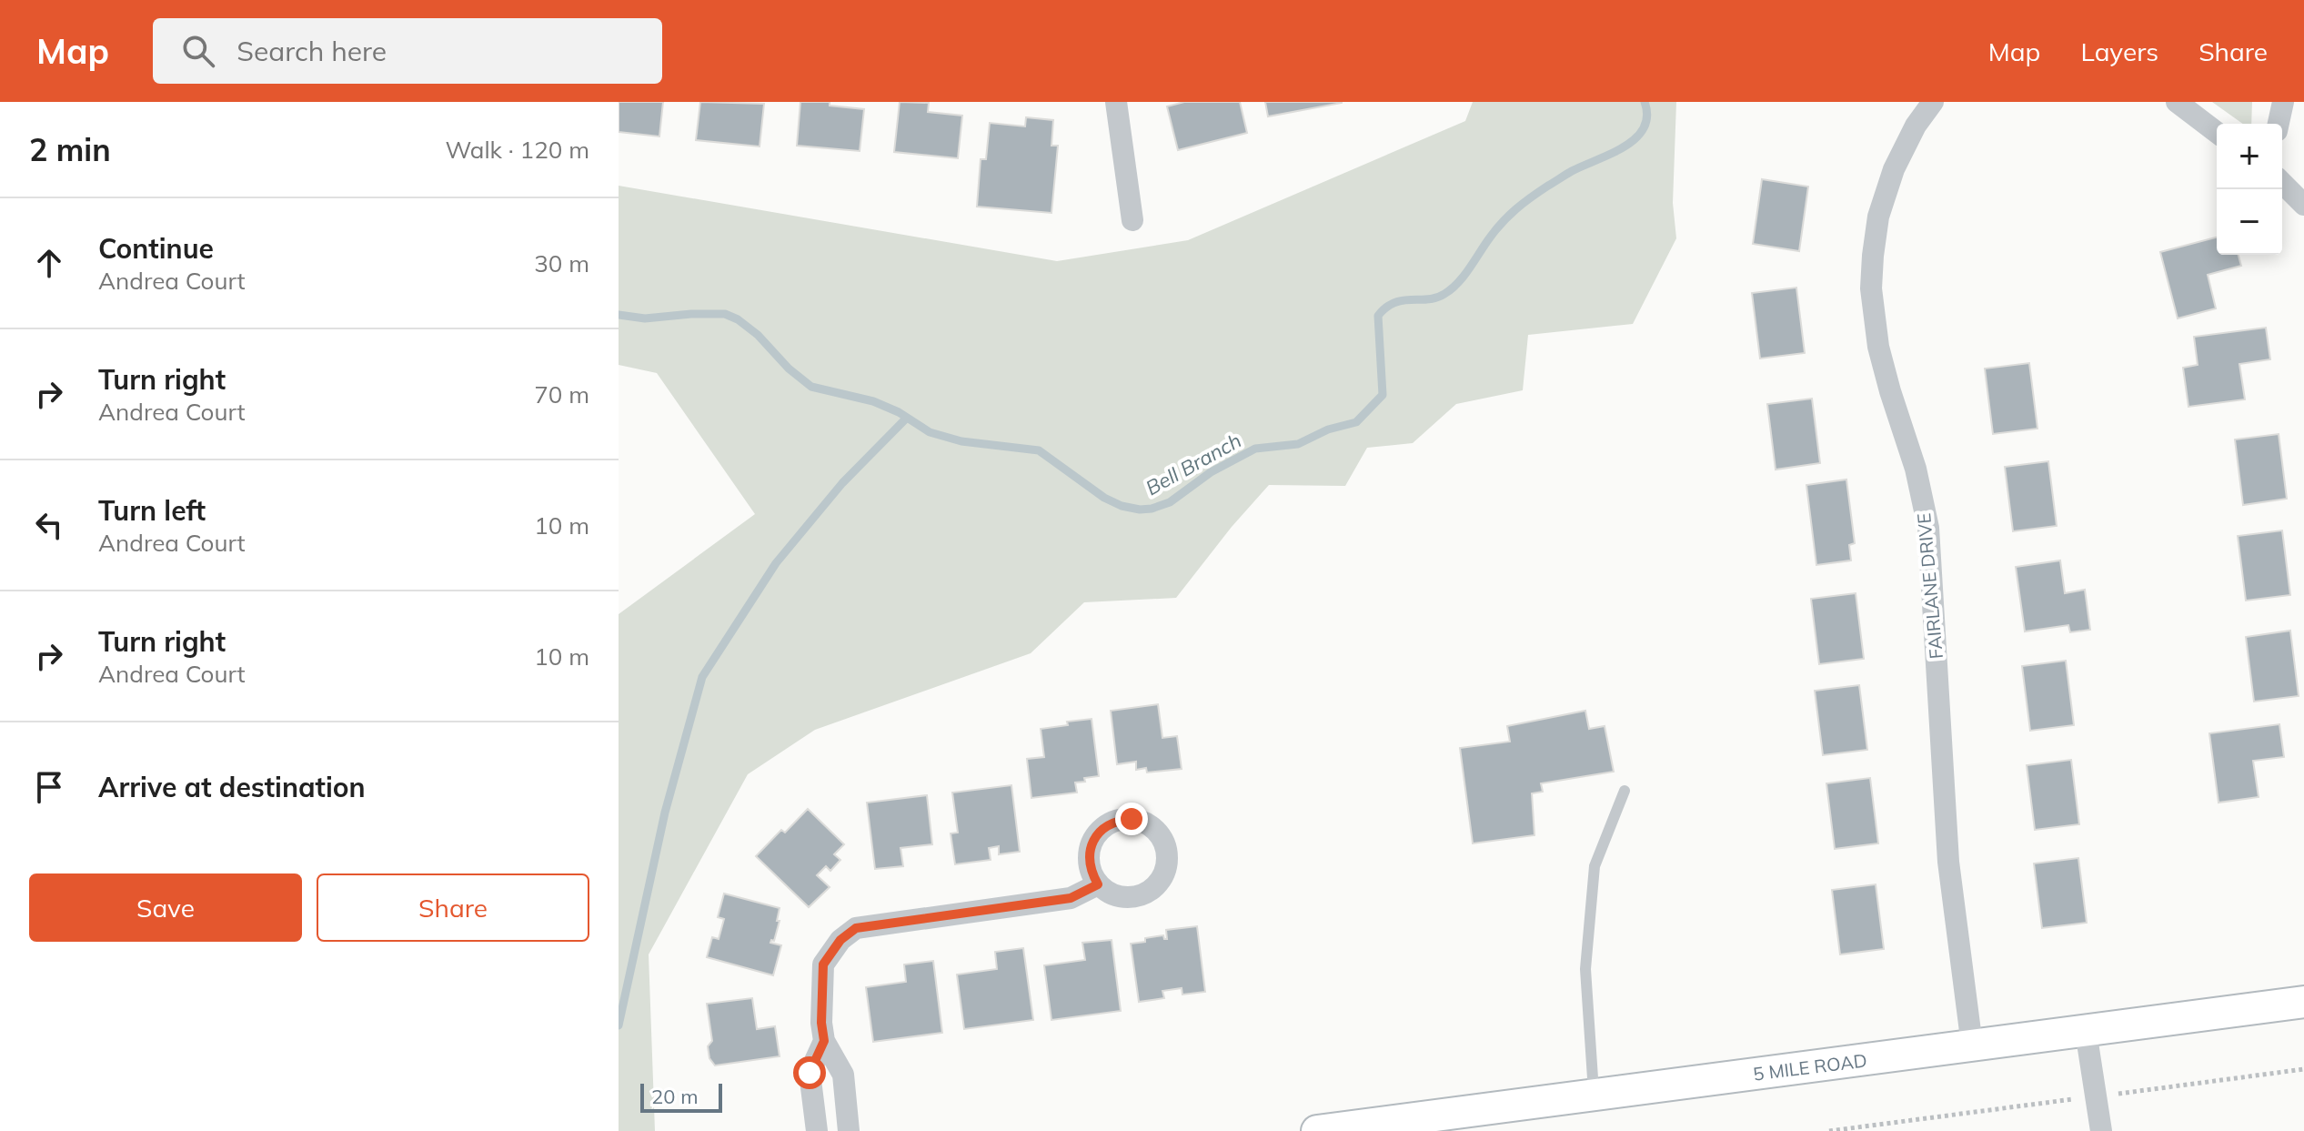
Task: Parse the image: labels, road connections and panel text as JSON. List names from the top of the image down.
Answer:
{
  "streets": {
    "main road": ["5 MILE ROAD"],
    "street": ["FAIRLANE DRIVE"]
  },
  "crossings": [
    ["FAIRLANE DRIVE", "5 MILE ROAD"]
  ],
  "water": ["Bell Branch"],
  "scale_bar": "20 m",
  "page": {
    "header": "Map",
    "search": "Search here",
    "nav": ["Map", "Layers", "Share"],
    "heading": ["2 min", "Walk · 120 m"],
    "map_buttons": ["+", "−"],
    "list": [
      ["Continue", "Andrea Court", "30 m"],
      ["Turn right", "Andrea Court", "70 m"],
      ["Turn left", "Andrea Court", "10 m"],
      ["Turn right", "Andrea Court", "10 m"],
      "Arrive at destination"
    ],
    "buttons": ["Save", "Share"],
    "scale": "20 m"
  }
}
